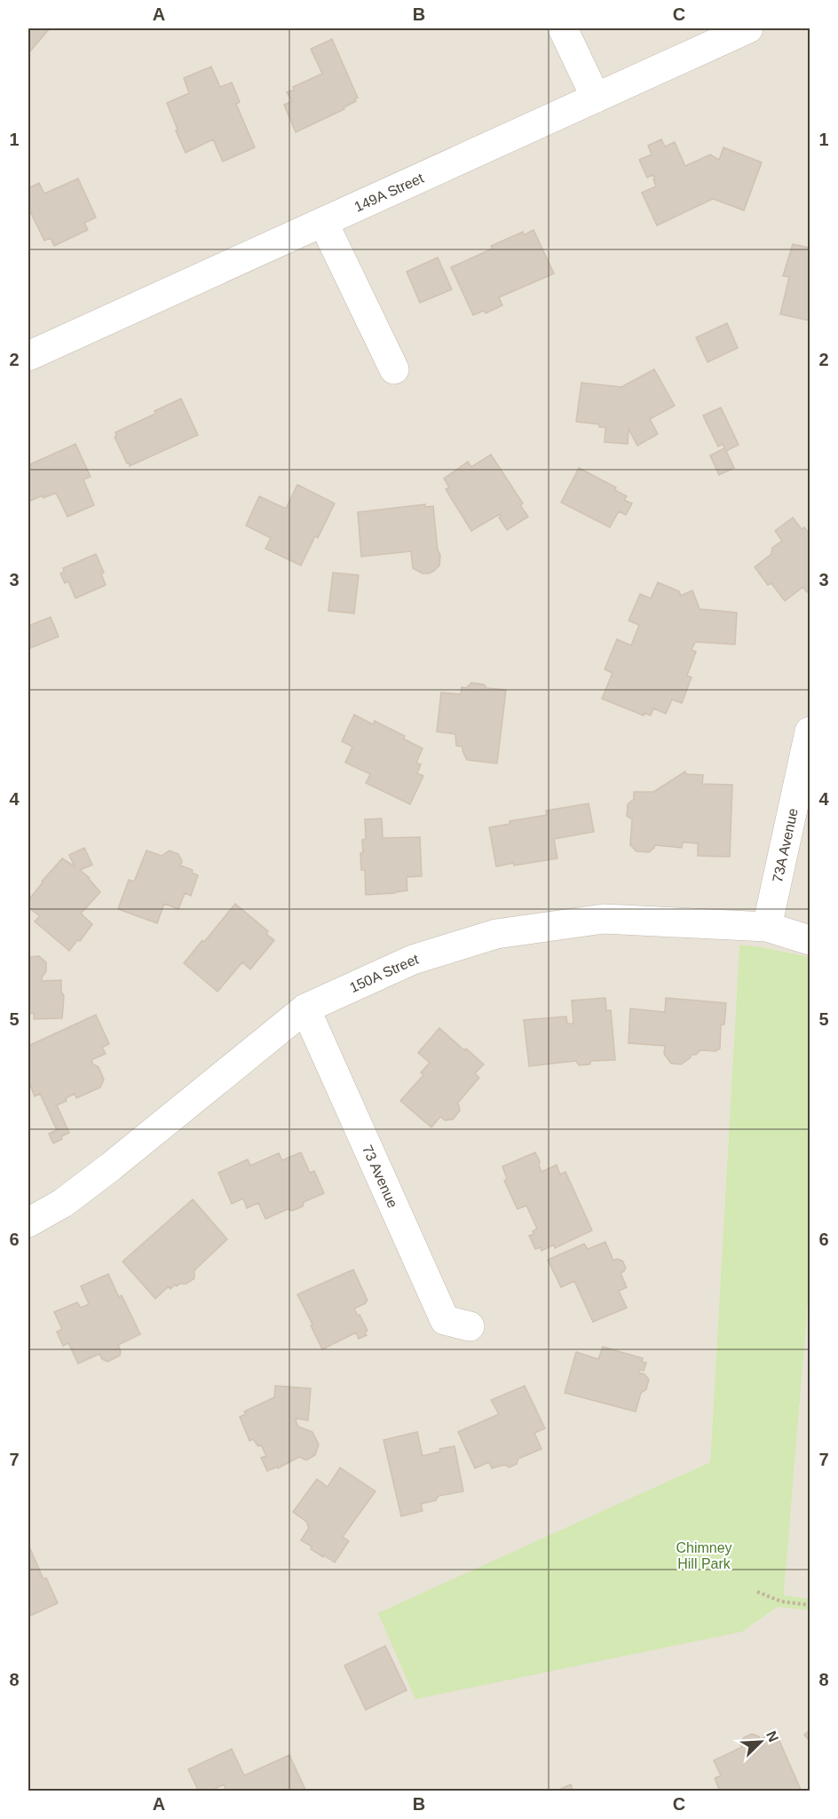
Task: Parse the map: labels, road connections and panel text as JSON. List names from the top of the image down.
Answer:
{
  "streets": {
    "street": [
      "149A Street",
      "73A Avenue",
      "150A Street",
      "73 Avenue"
    ]
  },
  "crossings": [
    ["73A Avenue", "150A Street"],
    ["150A Street", "73 Avenue"]
  ],
  "parks": ["Chimney Hill Park"],
  "north": "top right",
  "grid": {
    "columns": ["A", "B", "C"],
    "rows": [
      "1",
      "2",
      "3",
      "4",
      "5",
      "6",
      "7",
      "8"
    ]
  }
}
